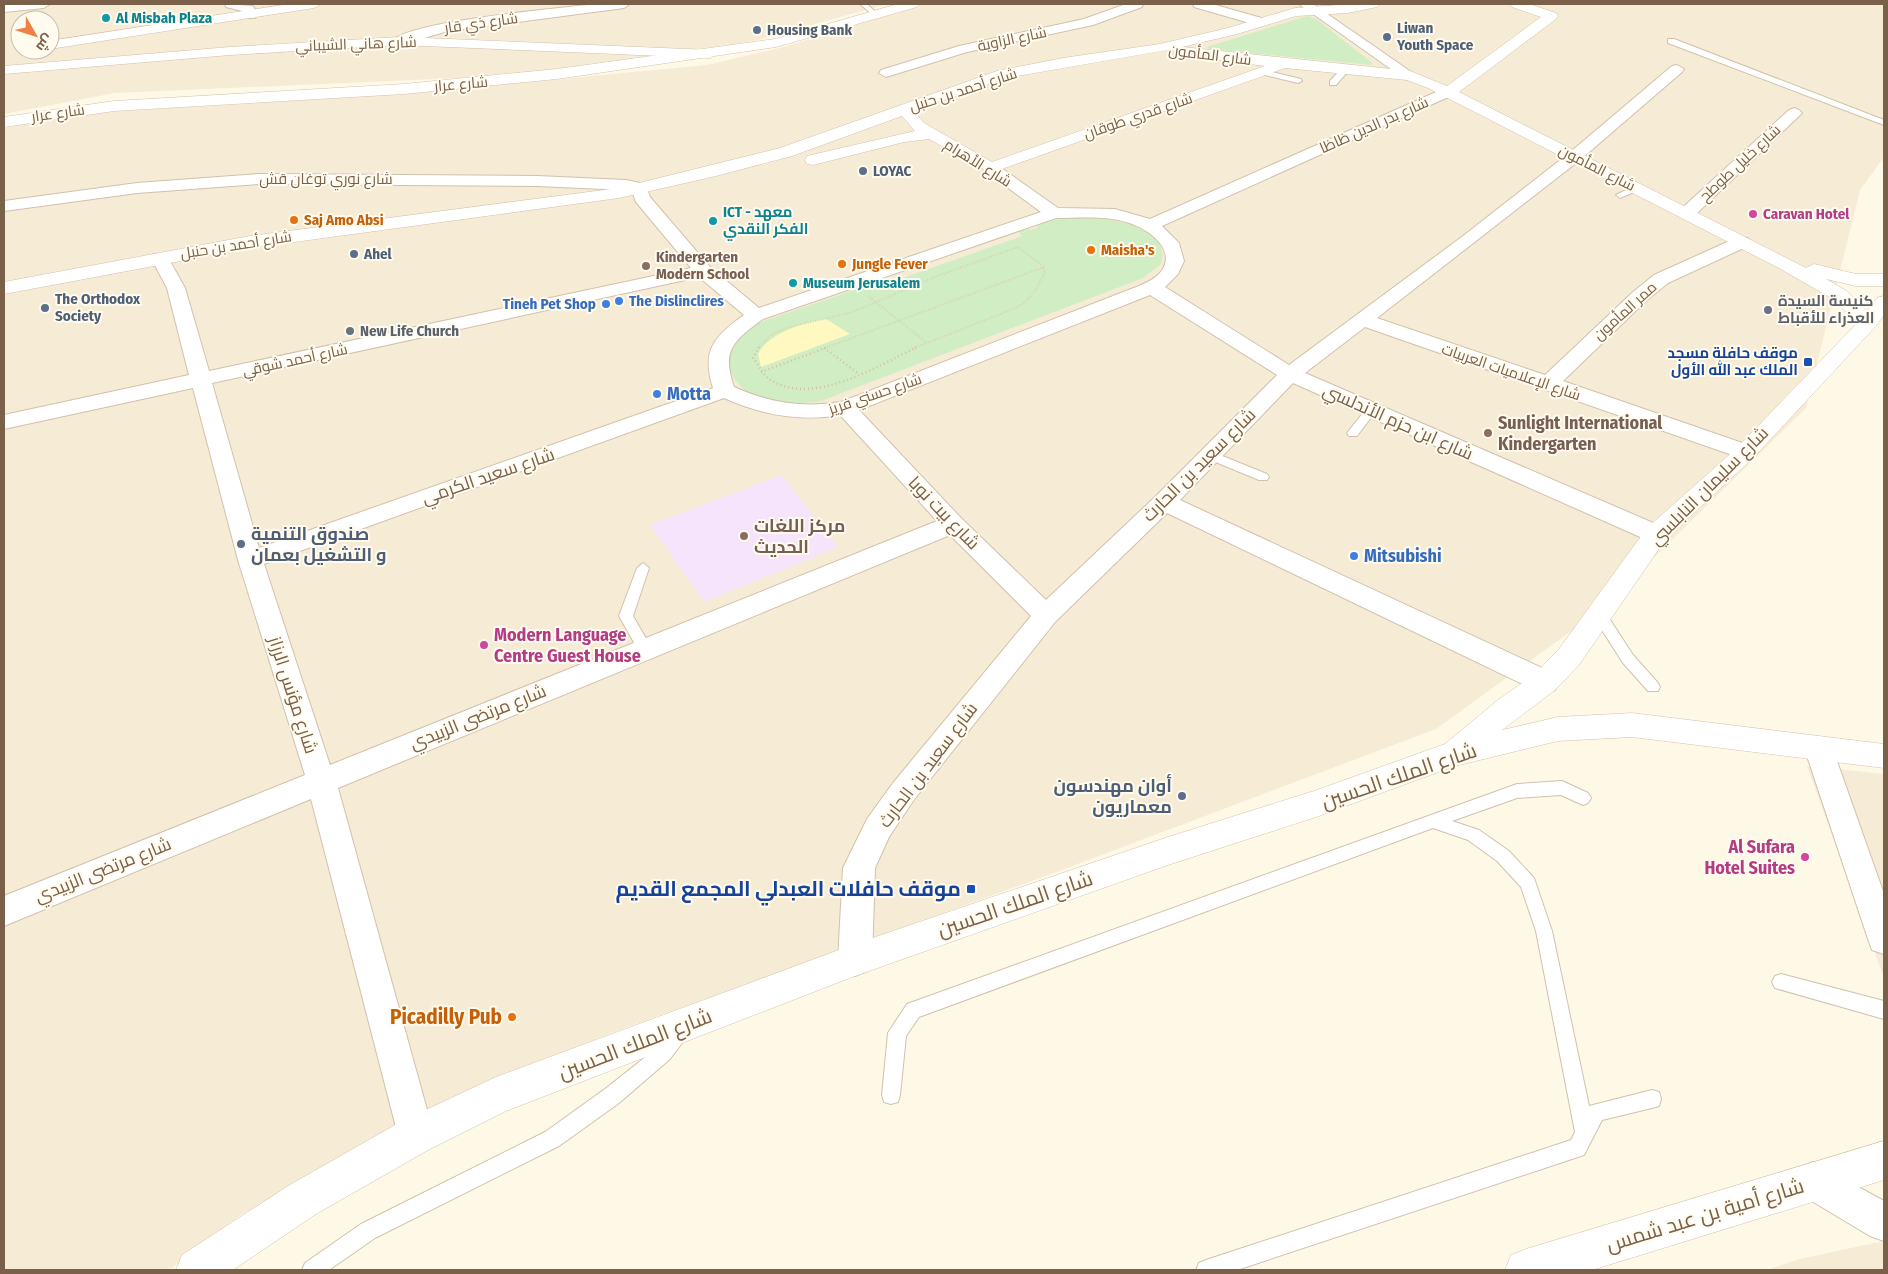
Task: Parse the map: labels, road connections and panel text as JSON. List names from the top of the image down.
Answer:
{
  "streets": {
    "street": [
      "شارع ذي قار",
      "شارع الزاوية",
      "شارع هاني الشيباني",
      "شارع المأمون",
      "شارع عرار",
      "شارع أحمد بن حنبل",
      "شارع قدري طوقان",
      "شارع بدر الدين ظاظا",
      "شارع الأهرام",
      "شارع خليل طوطح",
      "شارع نوري توغان قش",
      "ممر المأمون",
      "شارع أحمد شوقي",
      "شارع الإعلاميات العربيات",
      "شارع حسني فريز",
      "شارع ابن حزم الأندلسي",
      "شارع سعيد بن الحارث",
      "شارع سعيد الكرمي",
      "شارع سليمان النابلسي",
      "شارع بيت نوبا",
      "شارع مؤنس الرزاز",
      "شارع مرتضى الزبيدي",
      "شارع الملك الحسين",
      "شارع أمية بن عبد شمس"
    ]
  },
  "crossings": [
    ["شارع ذي قار", "شارع هاني الشيباني"],
    ["شارع هاني الشيباني", "شارع عرار"],
    ["شارع المأمون", "شارع أحمد بن حنبل"],
    ["شارع المأمون", "شارع قدري طوقان"],
    ["شارع المأمون", "شارع بدر الدين ظاظا"],
    ["شارع المأمون", "شارع خليل طوطح"],
    ["شارع المأمون", "ممر المأمون"],
    ["شارع المأمون", "شارع سعيد بن الحارث"],
    ["شارع أحمد بن حنبل", "شارع الأهرام"],
    ["شارع أحمد بن حنبل", "شارع نوري توغان قش"],
    ["شارع أحمد بن حنبل", "شارع مؤنس الرزاز"],
    ["شارع قدري طوقان", "شارع الأهرام"],
    ["شارع بدر الدين ظاظا", "شارع حسني فريز"],
    ["ممر المأمون", "شارع الإعلاميات العربيات"],
    ["شارع أحمد شوقي", "شارع مؤنس الرزاز"],
    ["شارع الإعلاميات العربيات", "شارع سعيد بن الحارث"],
    ["شارع الإعلاميات العربيات", "شارع سليمان النابلسي"],
    ["شارع حسني فريز", "شارع ابن حزم الأندلسي"],
    ["شارع حسني فريز", "شارع سعيد الكرمي"],
    ["شارع حسني فريز", "شارع بيت نوبا"],
    ["شارع ابن حزم الأندلسي", "شارع سعيد بن الحارث"],
    ["شارع ابن حزم الأندلسي", "شارع سليمان النابلسي"],
    ["شارع سعيد بن الحارث", "شارع بيت نوبا"],
    ["شارع سعيد بن الحارث", "شارع الملك الحسين"],
    ["شارع سعيد الكرمي", "شارع مؤنس الرزاز"],
    ["شارع سليمان النابلسي", "شارع الملك الحسين"],
    ["شارع بيت نوبا", "شارع مرتضى الزبيدي"],
    ["شارع مؤنس الرزاز", "شارع مرتضى الزبيدي"],
    ["شارع مؤنس الرزاز", "شارع الملك الحسين"]
  ],
  "places": {
    "other": [
      "Al Misbah Plaza",
      "Housing Bank",
      "Liwan Youth Space",
      "LOYAC",
      "Caravan Hotel",
      "Saj Amo Absi",
      "ICT - معهد الفكر النقدي",
      "Maisha's",
      "Ahel",
      "Jungle Fever",
      "Kindergarten Modern School",
      "Museum Jerusalem",
      "The Dislinclires",
      "Tineh Pet Shop",
      "The Orthodox Society",
      "كنيسة السيدة العذراء للأقباط",
      "New Life Church",
      "Motta",
      "Sunlight International Kindergarten",
      "مركز اللغات الحديث",
      "صندوق التنمية و التشغيل بعمان",
      "Mitsubishi",
      "Modern Language Centre Guest House",
      "أوان مهندسون معماريون",
      "Al Sufara Hotel Suites",
      "Picadilly Pub"
    ],
    "transit": ["موقف حافلة مسجد الملك عبد الله الأول", "موقف حافلات العبدلي المجمع القديم"]
  },
  "north": "bottom right"
}
